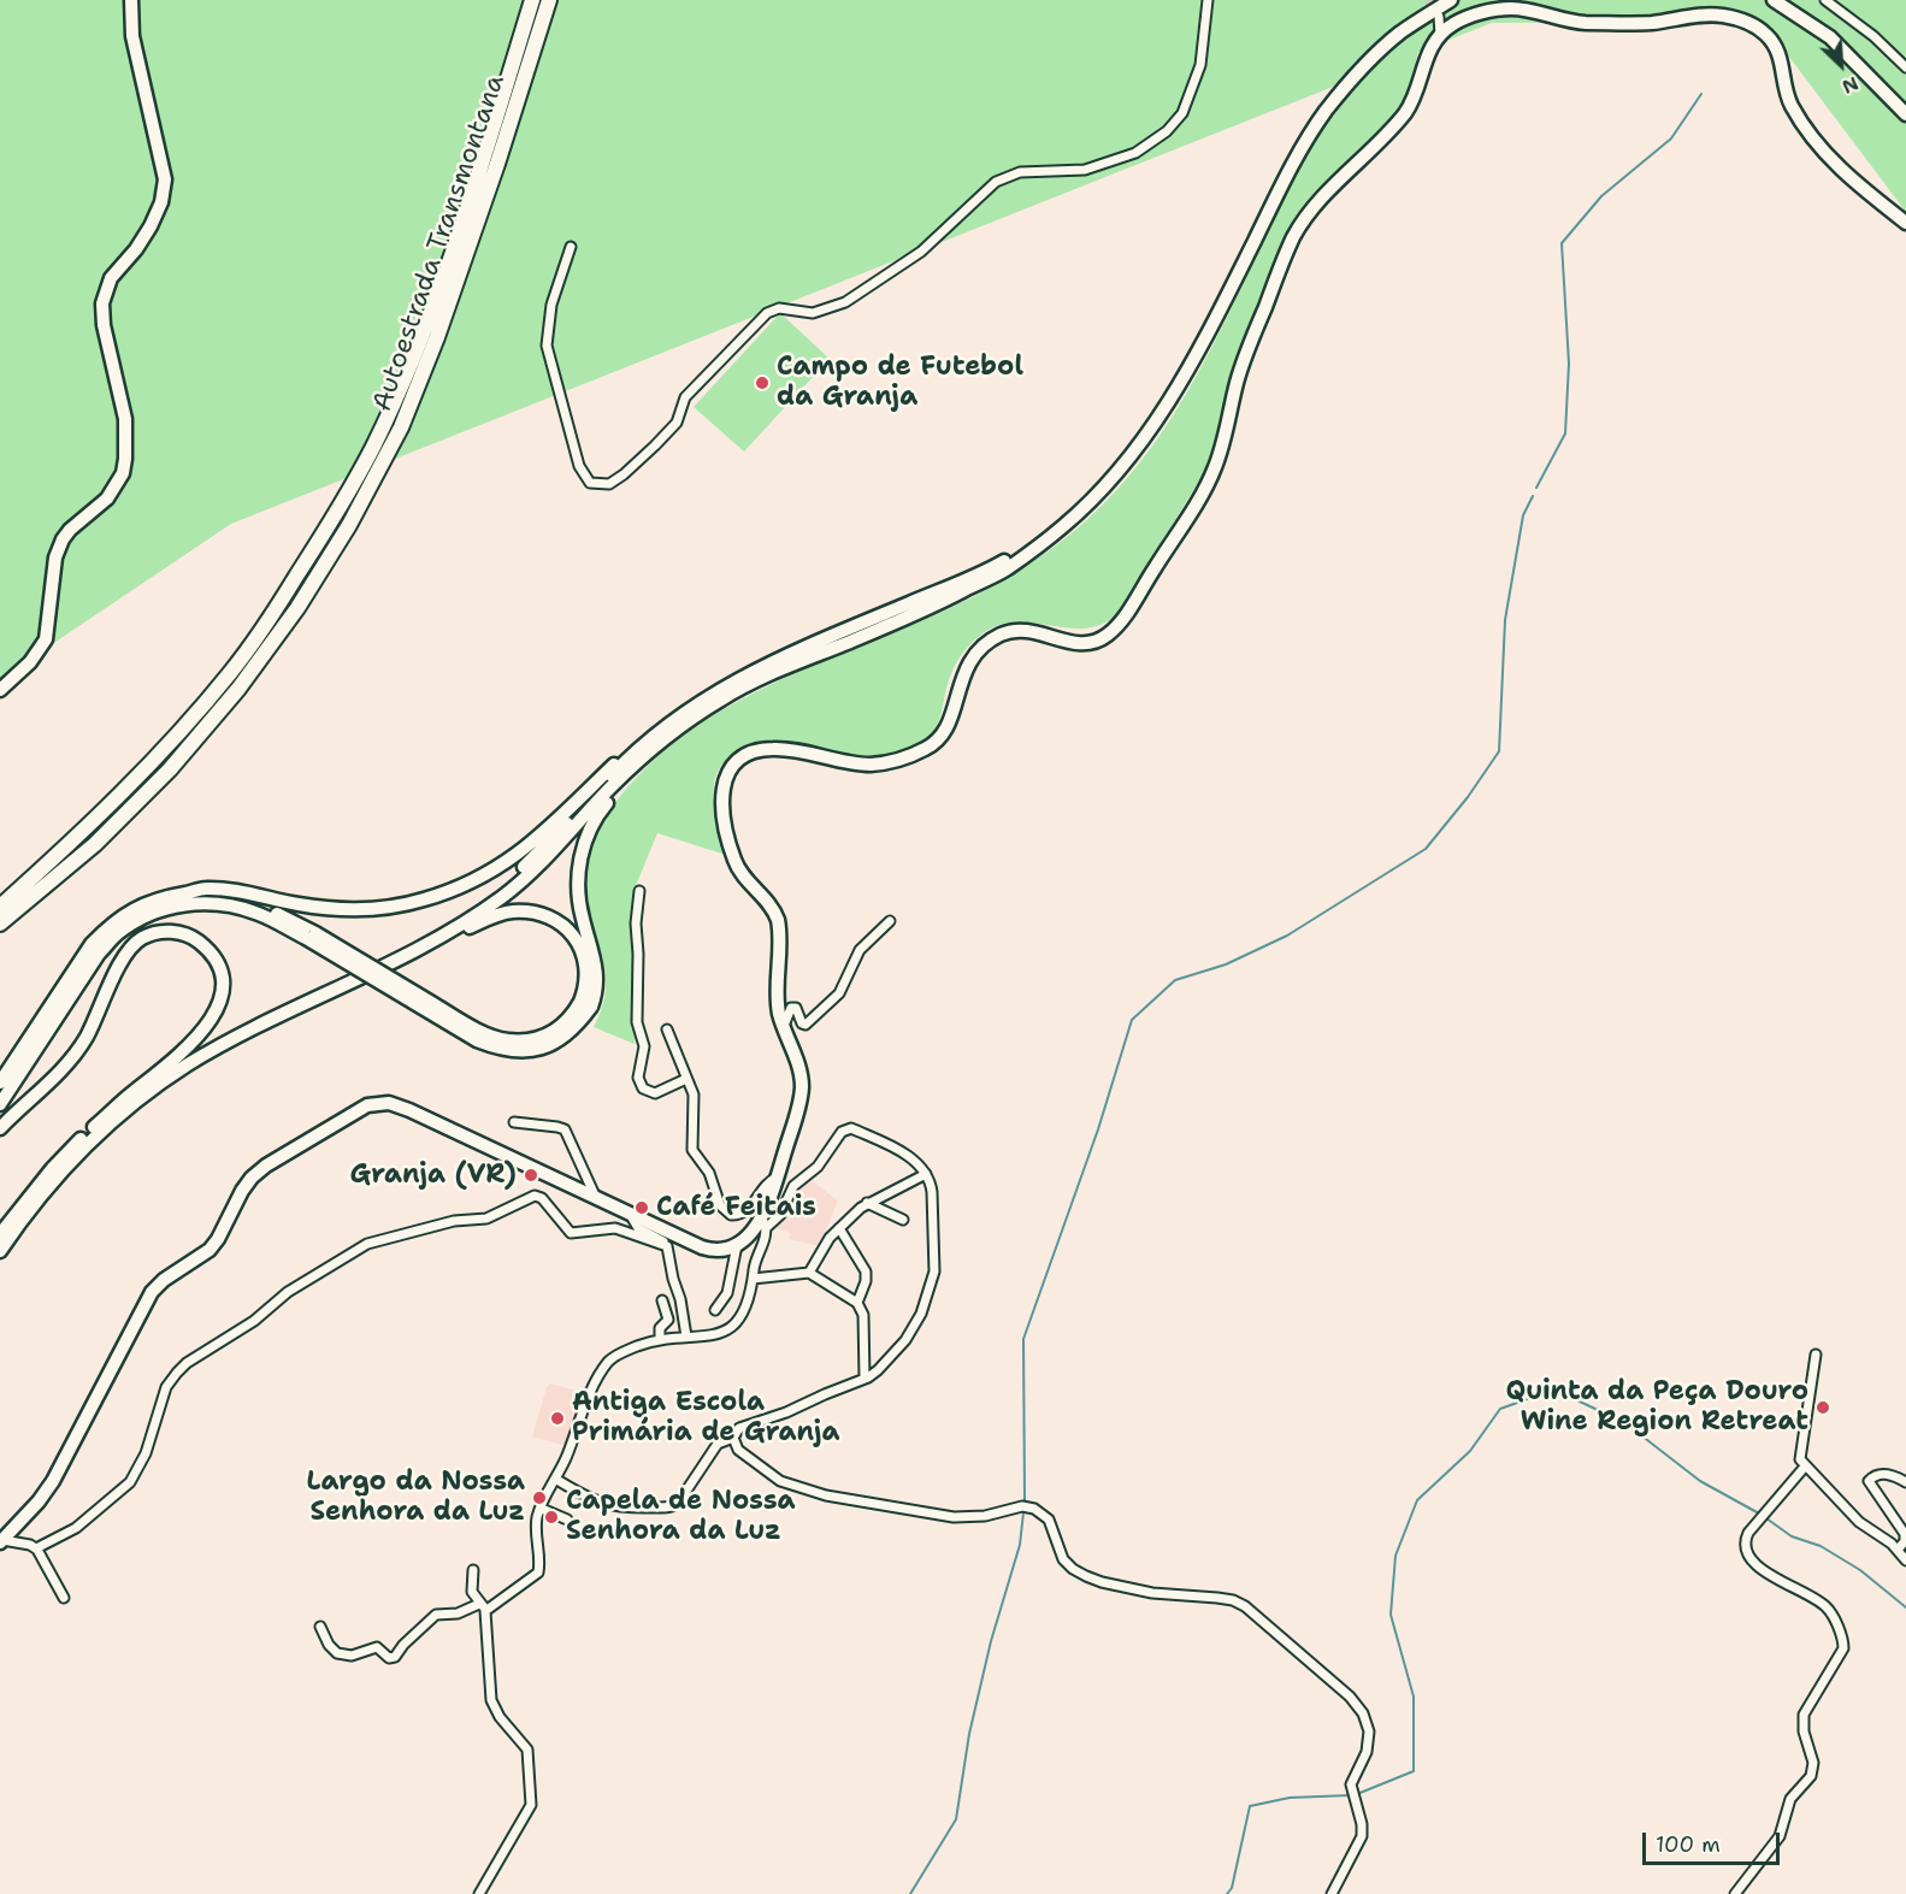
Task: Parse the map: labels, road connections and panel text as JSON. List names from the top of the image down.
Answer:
{
  "streets": {
    "highway": ["Autoestrada Transmontana"]
  },
  "places": [
    "Campo de Futebol da Granja",
    "Granja (VR)",
    "Café Feitais",
    "Quinta da Peça Douro Wine Region Retreat",
    "Antiga Escola Primária de Granja",
    "Largo da Nossa Senhora da Luz",
    "Capela de Nossa Senhora da Luz"
  ],
  "scale_bar": "100 m",
  "north": "bottom right"
}
